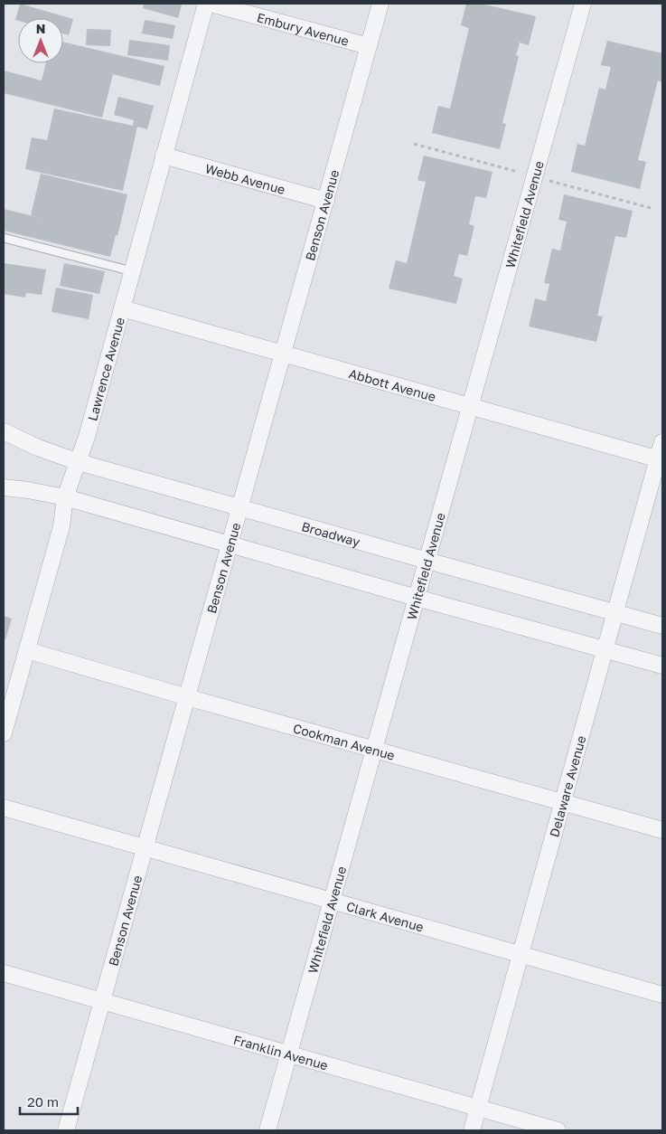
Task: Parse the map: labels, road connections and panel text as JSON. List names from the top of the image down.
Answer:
{
  "streets": {
    "street": [
      "Embury Avenue",
      "Webb Avenue",
      "Benson Avenue",
      "Whitefield Avenue",
      "Lawrence Avenue",
      "Abbott Avenue",
      "Broadway",
      "Cookman Avenue",
      "Delaware Avenue",
      "Clark Avenue",
      "Franklin Avenue"
    ]
  },
  "crossings": [
    ["Embury Avenue", "Benson Avenue"],
    ["Webb Avenue", "Benson Avenue"],
    ["Webb Avenue", "Lawrence Avenue"],
    ["Benson Avenue", "Abbott Avenue"],
    ["Benson Avenue", "Broadway"],
    ["Benson Avenue", "Cookman Avenue"],
    ["Benson Avenue", "Clark Avenue"],
    ["Benson Avenue", "Franklin Avenue"],
    ["Whitefield Avenue", "Abbott Avenue"],
    ["Whitefield Avenue", "Broadway"],
    ["Whitefield Avenue", "Cookman Avenue"],
    ["Whitefield Avenue", "Clark Avenue"],
    ["Whitefield Avenue", "Franklin Avenue"],
    ["Lawrence Avenue", "Abbott Avenue"],
    ["Lawrence Avenue", "Broadway"],
    ["Lawrence Avenue", "Cookman Avenue"],
    ["Abbott Avenue", "Delaware Avenue"],
    ["Broadway", "Delaware Avenue"],
    ["Cookman Avenue", "Delaware Avenue"],
    ["Delaware Avenue", "Clark Avenue"],
    ["Delaware Avenue", "Franklin Avenue"]
  ],
  "scale_bar": "20 m",
  "north": "top"
}
